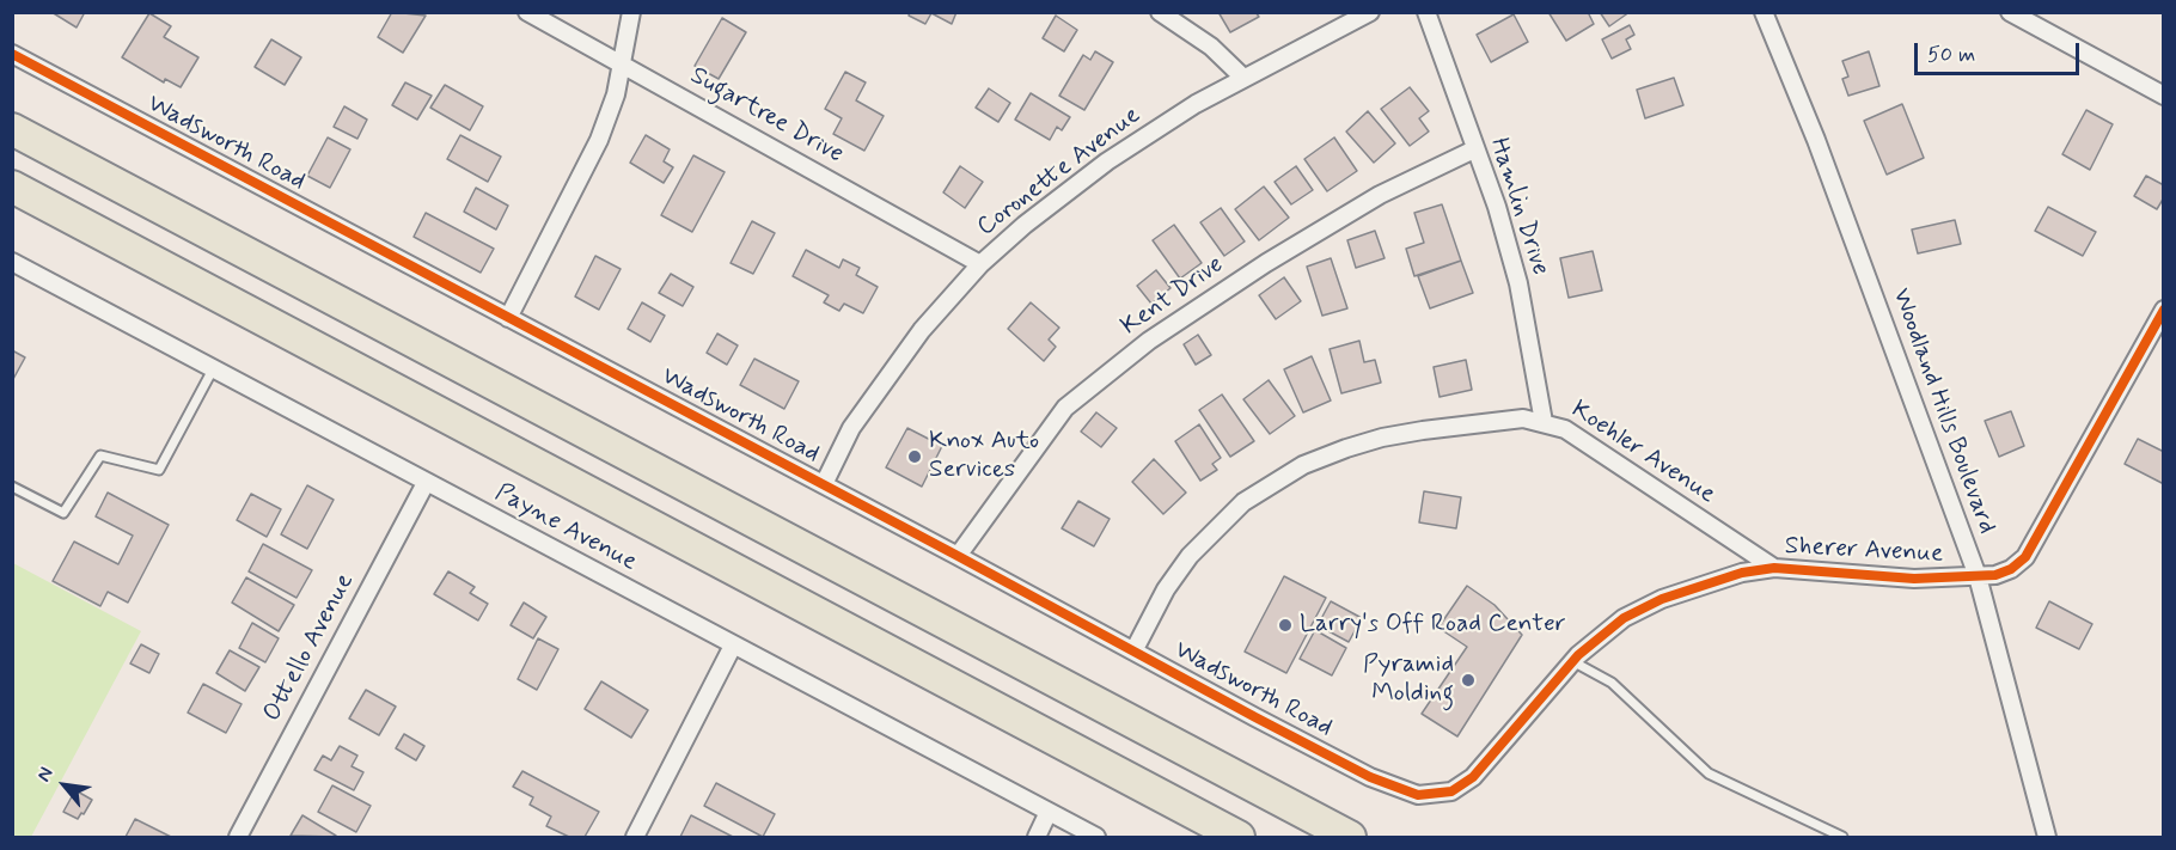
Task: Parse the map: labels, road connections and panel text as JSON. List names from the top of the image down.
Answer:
{
  "streets": {
    "street": [
      "Sugartree Drive",
      "Wadsworth Road",
      "Coronette Avenue",
      "Hamlin Drive",
      "Kent Drive",
      "Woodland Hills Boulevard",
      "Koehler Avenue",
      "Payne Avenue",
      "Sherer Avenue",
      "Ottello Avenue"
    ]
  },
  "crossings": [
    ["Sugartree Drive", "Coronette Avenue"],
    ["Wadsworth Road", "Coronette Avenue"],
    ["Wadsworth Road", "Kent Drive"],
    ["Wadsworth Road", "Koehler Avenue"],
    ["Wadsworth Road", "Sherer Avenue"],
    ["Hamlin Drive", "Kent Drive"],
    ["Hamlin Drive", "Koehler Avenue"],
    ["Woodland Hills Boulevard", "Sherer Avenue"],
    ["Koehler Avenue", "Sherer Avenue"],
    ["Payne Avenue", "Ottello Avenue"]
  ],
  "places": ["Knox Auto Services", "Larry's Off Road Center", "Pyramid Molding"],
  "scale_bar": "50 m",
  "north": "top left"
}
